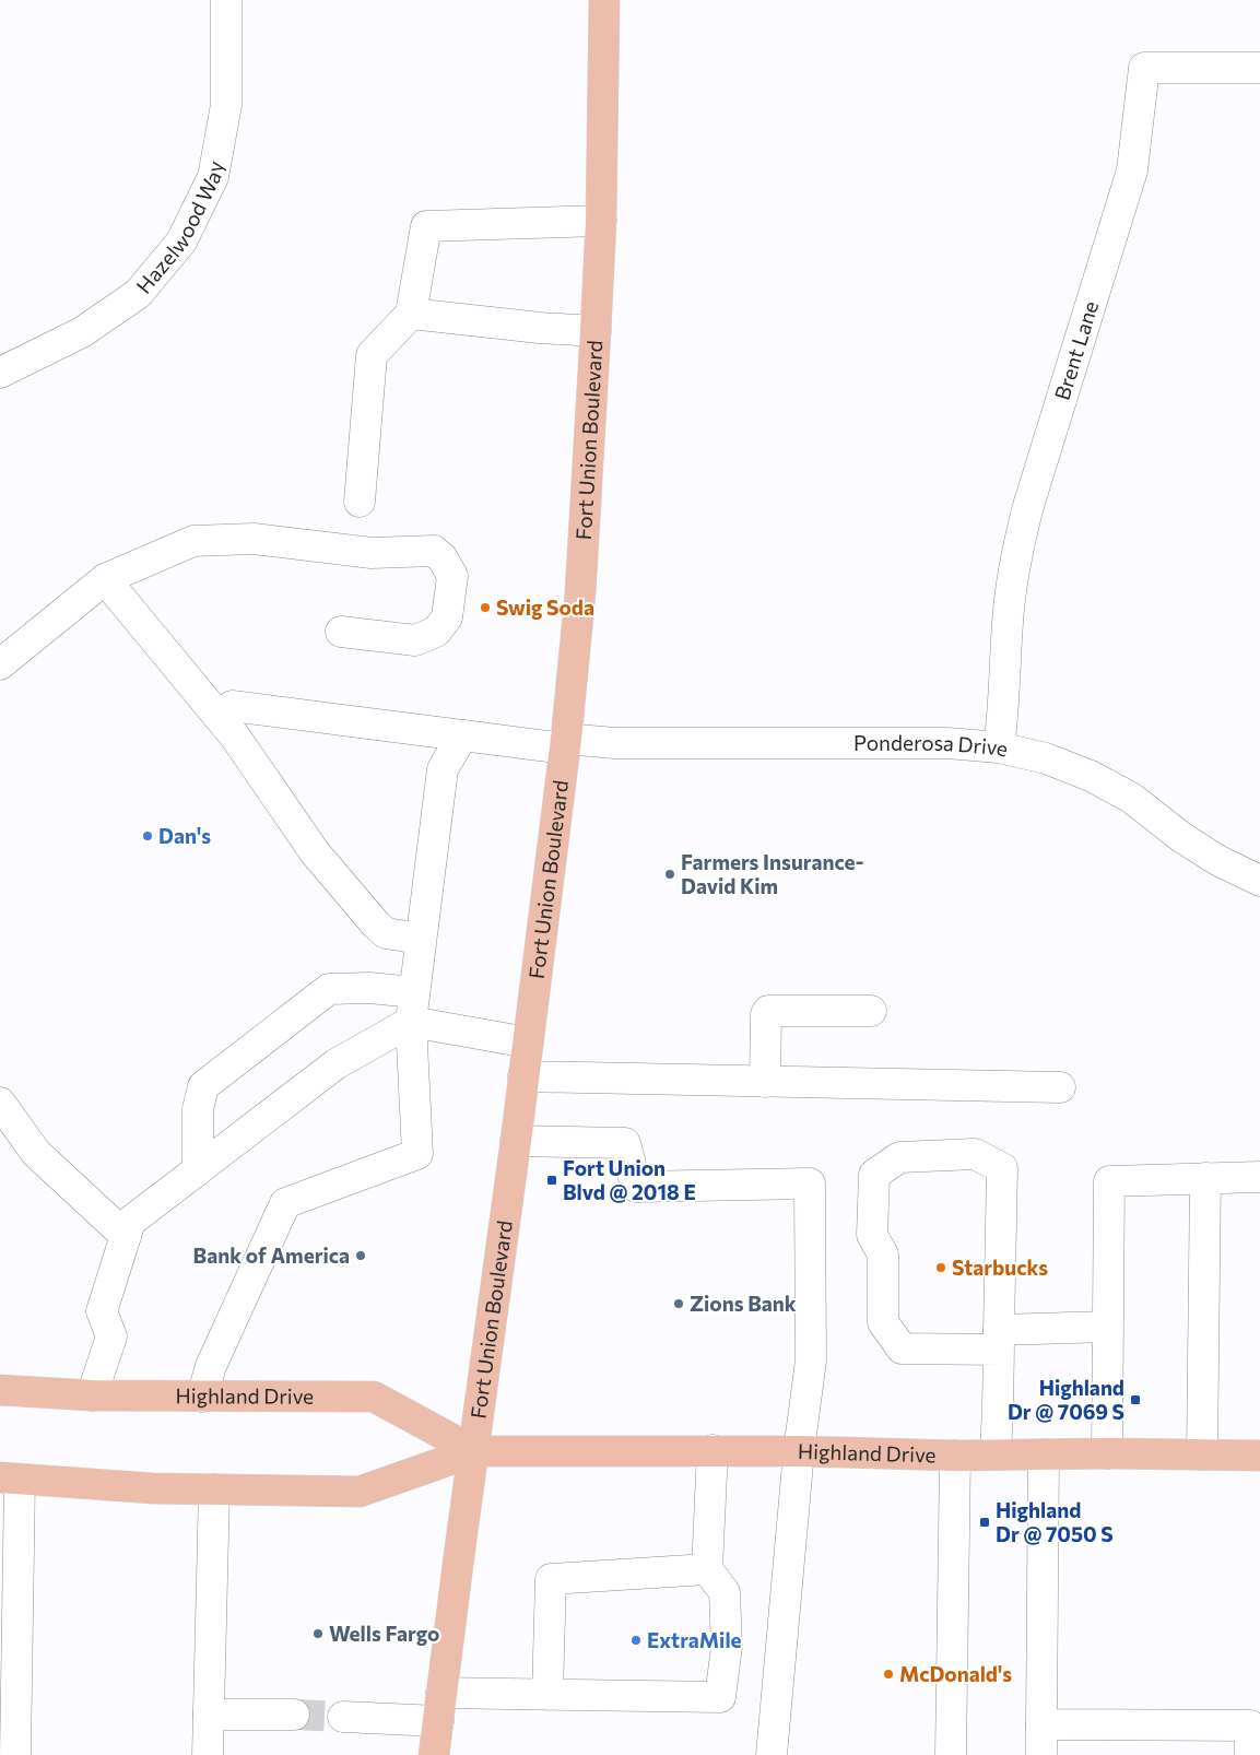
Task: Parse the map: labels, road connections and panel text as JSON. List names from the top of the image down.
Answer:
{
  "streets": {
    "main road": ["Fort Union Boulevard", "Highland Drive"],
    "street": ["Hazelwood Way", "Brent Lane", "Ponderosa Drive"]
  },
  "crossings": [
    ["Brent Lane", "Ponderosa Drive"],
    ["Fort Union Boulevard", "Ponderosa Drive"],
    ["Fort Union Boulevard", "Highland Drive"]
  ],
  "places": {
    "other": [
      "Swig Soda",
      "Dan's",
      "Farmers Insurance- David Kim",
      "Bank of America",
      "Starbucks",
      "Zions Bank",
      "Wells Fargo",
      "ExtraMile",
      "McDonald's"
    ],
    "transit": ["Fort Union Blvd @ 2018 E", "Highland Dr @ 7069 S", "Highland Dr @ 7050 S"]
  }
}
